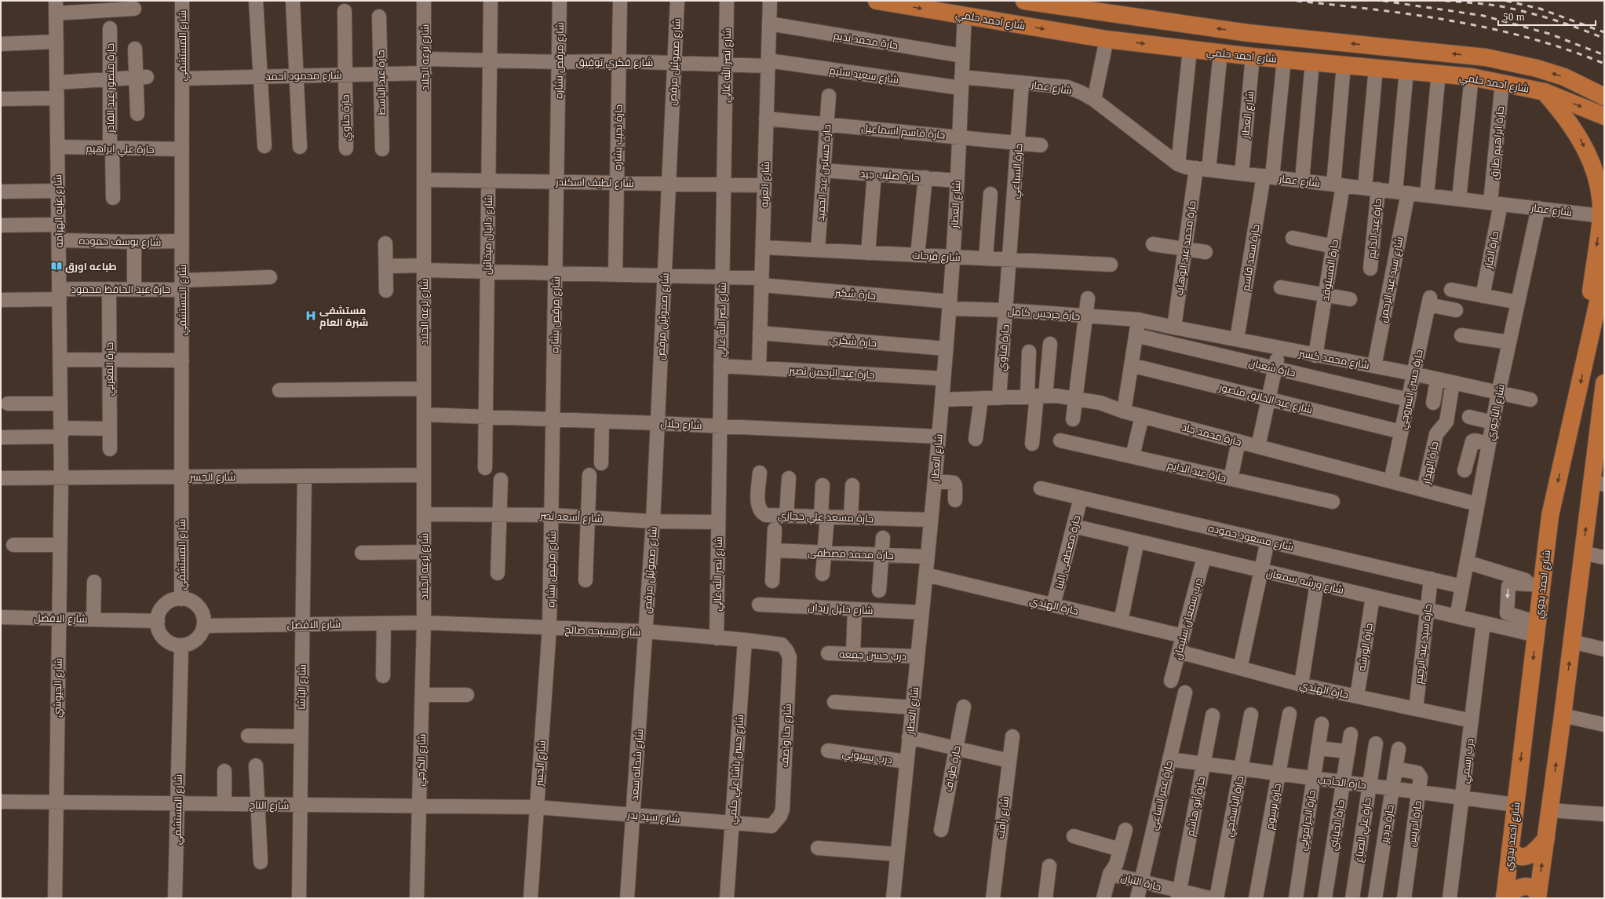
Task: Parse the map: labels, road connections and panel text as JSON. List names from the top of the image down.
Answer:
{
  "streets": {
    "main road": ["شارع احمد حلمي", "شارع احمد بدوي"],
    "street": [
      "حارة محمد نديم",
      "شارع المستشفي",
      "شارع ترعه الجلاد",
      "شارع مرقص بشاره",
      "شارع فكري توفيق",
      "شارع صموئيل مرقص",
      "شارع نصر الله غالي",
      "شارع سعيد سليم",
      "شارع محمود احمد",
      "حارة عبد الباسط",
      "شارع عمار",
      "حارة منصور عبد القادر",
      "شارع العطار",
      "حارة حناوي",
      "حارة قاسم اسماعيل",
      "حارة نجيب بشاره",
      "حارة ابراهيم طارق",
      "حارة علي ابراهيم",
      "حارة السباعي",
      "حارة حسانين عبد الحميد",
      "حارة صليب جيد",
      "شارع لطيف اسكندر",
      "شارع العزبه",
      "شارع عزبه الهرامه",
      "حارة عبد الدايم",
      "شارع دانيال ميخائيل",
      "شارع يوسف حموده",
      "حارة محمد عبد الوهاب",
      "حارة الفار",
      "شارع فرحات",
      "حارة سعد قاسم",
      "حارة المستوقد",
      "شارع سيد عبد الرحمن",
      "حارة عبد الحافظ محمود",
      "حارة شكير",
      "حارة جرجس كامل",
      "حارة شكري",
      "حارة قناوي",
      "شارع محمد كسبر",
      "حارة شعبان",
      "حارة المغربي",
      "حارة عبد الرحمن نصير",
      "حارة حسن السروجي",
      "شارع عبد الخالق منصور",
      "شارع الباجوري",
      "شارع جلال",
      "حارة محمد جاد",
      "حارة الهدار",
      "شارع الجسر",
      "شارع أسعد نصر",
      "حارة مسعد علي حجازي",
      "شارع مسعود حموده",
      "حارة مصطفى البنا",
      "حارة محمد مصطفى",
      "شارع ورشه سمعان",
      "حارة الهندي",
      "شارع خليل زيدان",
      "شارع الافضل",
      "درب سمعان سليمان",
      "شارع مسيحه صالح",
      "حارة سيد عبد الرحيم",
      "حارة الورشه",
      "درب حسن جمعه",
      "شارع الباشا",
      "شارع الجيوشي",
      "شارع حنا واصف",
      "درب بسيوني",
      "شارع الكرجي",
      "درب رسمي",
      "شارع شحاته سعد",
      "حارة طواف",
      "شارع حسن باشا علي حلمي",
      "حارة الحاجب",
      "حارة عمر الساعي",
      "شارع التاج",
      "حارة أبو هاشم",
      "حارة الباسفجي",
      "حارة برسوم",
      "شارع سيد بدر",
      "شارع رأفت",
      "حارة الجراموني",
      "حارة دردير",
      "حارة ادريس",
      "حارة الجنايني",
      "حارة علي الصباغ",
      "حارة التبان"
    ]
  },
  "crossings": [
    ["شارع احمد حلمي", "شارع العطار"],
    ["شارع احمد حلمي", "حارة ابراهيم طارق"],
    ["شارع احمد حلمي", "حارة عبد الدايم"],
    ["شارع احمد حلمي", "حارة محمد عبد الوهاب"],
    ["شارع احمد حلمي", "حارة سعد قاسم"],
    ["شارع احمد حلمي", "حارة المستوقد"],
    ["شارع احمد حلمي", "شارع سيد عبد الرحمن"],
    ["حارة محمد نديم", "شارع العطار"],
    ["حارة محمد نديم", "شارع العزبه"],
    ["شارع المستشفي", "شارع محمود احمد"],
    ["شارع المستشفي", "حارة علي ابراهيم"],
    ["شارع المستشفي", "شارع يوسف حموده"],
    ["شارع المستشفي", "حارة عبد الحافظ محمود"],
    ["شارع المستشفي", "شارع الجسر"],
    ["شارع المستشفي", "شارع الافضل"],
    ["شارع المستشفي", "شارع التاج"],
    ["شارع ترعه الجلاد", "شارع فكري توفيق"],
    ["شارع ترعه الجلاد", "شارع محمود احمد"],
    ["شارع ترعه الجلاد", "شارع لطيف اسكندر"],
    ["شارع ترعه الجلاد", "حارة شكير"],
    ["شارع ترعه الجلاد", "شارع جلال"],
    ["شارع ترعه الجلاد", "شارع الجسر"],
    ["شارع ترعه الجلاد", "شارع أسعد نصر"],
    ["شارع ترعه الجلاد", "شارع الافضل"],
    ["شارع ترعه الجلاد", "شارع مسيحه صالح"],
    ["شارع ترعه الجلاد", "شارع الكرجي"],
    ["شارع مرقص بشاره", "شارع فكري توفيق"],
    ["شارع مرقص بشاره", "شارع لطيف اسكندر"],
    ["شارع مرقص بشاره", "حارة شكير"],
    ["شارع مرقص بشاره", "شارع جلال"],
    ["شارع مرقص بشاره", "شارع الجسر"],
    ["شارع مرقص بشاره", "شارع أسعد نصر"],
    ["شارع مرقص بشاره", "شارع مسيحه صالح"],
    ["شارع فكري توفيق", "شارع صموئيل مرقص"],
    ["شارع فكري توفيق", "شارع نصر الله غالي"],
    ["شارع فكري توفيق", "شارع سعيد سليم"],
    ["شارع فكري توفيق", "شارع محمود احمد"],
    ["شارع فكري توفيق", "حارة نجيب بشاره"],
    ["شارع فكري توفيق", "شارع العزبه"],
    ["شارع فكري توفيق", "شارع دانيال ميخائيل"],
    ["شارع صموئيل مرقص", "شارع لطيف اسكندر"],
    ["شارع صموئيل مرقص", "حارة شكير"],
    ["شارع صموئيل مرقص", "شارع جلال"],
    ["شارع صموئيل مرقص", "شارع أسعد نصر"],
    ["شارع صموئيل مرقص", "شارع مسيحه صالح"],
    ["شارع صموئيل مرقص", "شارع شحاته سعد"],
    ["شارع نصر الله غالي", "شارع لطيف اسكندر"],
    ["شارع نصر الله غالي", "حارة شكير"],
    ["شارع نصر الله غالي", "حارة عبد الرحمن نصير"],
    ["شارع نصر الله غالي", "شارع جلال"],
    ["شارع نصر الله غالي", "شارع أسعد نصر"],
    ["شارع نصر الله غالي", "شارع مسيحه صالح"],
    ["شارع سعيد سليم", "شارع عمار"],
    ["شارع سعيد سليم", "شارع العطار"],
    ["شارع سعيد سليم", "حارة السباعي"],
    ["شارع سعيد سليم", "شارع العزبه"],
    ["شارع محمود احمد", "حارة عبد الباسط"],
    ["شارع محمود احمد", "حارة حناوي"],
    ["شارع عمار", "شارع العطار"],
    ["شارع عمار", "حارة ابراهيم طارق"],
    ["شارع عمار", "حارة السباعي"],
    ["شارع عمار", "حارة عبد الدايم"],
    ["شارع عمار", "حارة محمد عبد الوهاب"],
    ["شارع عمار", "حارة الفار"],
    ["شارع عمار", "حارة سعد قاسم"],
    ["شارع عمار", "حارة المستوقد"],
    ["شارع عمار", "شارع سيد عبد الرحمن"],
    ["شارع عمار", "شارع الباجوري"],
    ["حارة منصور عبد القادر", "حارة علي ابراهيم"],
    ["شارع العطار", "حارة قاسم اسماعيل"],
    ["شارع العطار", "حارة صليب جيد"],
    ["شارع العطار", "شارع فرحات"],
    ["شارع العطار", "حارة شكير"],
    ["شارع العطار", "حارة جرجس كامل"],
    ["شارع العطار", "حارة شكري"],
    ["شارع العطار", "حارة عبد الرحمن نصير"],
    ["شارع العطار", "شارع جلال"],
    ["شارع العطار", "حارة محمد جاد"],
    ["شارع العطار", "حارة مسعد علي حجازي"],
    ["شارع العطار", "حارة محمد مصطفى"],
    ["شارع العطار", "حارة الهندي"],
    ["شارع العطار", "شارع خليل زيدان"],
    ["شارع العطار", "درب حسن جمعه"],
    ["شارع العطار", "درب بسيوني"],
    ["حارة قاسم اسماعيل", "حارة السباعي"],
    ["حارة قاسم اسماعيل", "حارة حسانين عبد الحميد"],
    ["حارة قاسم اسماعيل", "شارع العزبه"],
    ["حارة نجيب بشاره", "شارع لطيف اسكندر"],
    ["حارة نجيب بشاره", "حارة شكير"],
    ["حارة ابراهيم طارق", "حارة الفار"],
    ["حارة علي ابراهيم", "شارع عزبه الهرامه"],
    ["حارة السباعي", "شارع فرحات"],
    ["حارة السباعي", "حارة قناوي"],
    ["حارة حسانين عبد الحميد", "حارة صليب جيد"],
    ["حارة حسانين عبد الحميد", "شارع فرحات"],
    ["شارع لطيف اسكندر", "شارع العزبه"],
    ["شارع لطيف اسكندر", "شارع دانيال ميخائيل"],
    ["شارع العزبه", "شارع فرحات"],
    ["شارع العزبه", "حارة شكير"],
    ["شارع العزبه", "حارة شكري"],
    ["شارع العزبه", "حارة عبد الرحمن نصير"],
    ["شارع عزبه الهرامه", "شارع يوسف حموده"],
    ["شارع عزبه الهرامه", "حارة عبد الحافظ محمود"],
    ["شارع عزبه الهرامه", "شارع الجسر"],
    ["شارع عزبه الهرامه", "شارع الجيوشي"],
    ["شارع دانيال ميخائيل", "حارة شكير"],
    ["شارع دانيال ميخائيل", "شارع جلال"],
    ["حارة محمد عبد الوهاب", "شارع محمد كسبر"],
    ["شارع فرحات", "حارة قناوي"],
    ["حارة سعد قاسم", "شارع محمد كسبر"],
    ["حارة المستوقد", "شارع محمد كسبر"],
    ["شارع سيد عبد الرحمن", "شارع محمد كسبر"],
    ["حارة عبد الحافظ محمود", "حارة المغربي"],
    ["حارة شكير", "حارة جرجس كامل"],
    ["حارة جرجس كامل", "حارة قناوي"],
    ["حارة جرجس كامل", "شارع محمد كسبر"],
    ["حارة قناوي", "حارة محمد جاد"],
    ["شارع محمد كسبر", "حارة حسن السروجي"],
    ["شارع محمد كسبر", "شارع الباجوري"],
    ["شارع محمد كسبر", "حارة الهدار"],
    ["حارة شعبان", "حارة حسن السروجي"],
    ["حارة حسن السروجي", "شارع عبد الخالق منصور"],
    ["حارة حسن السروجي", "حارة محمد جاد"],
    ["شارع الباجوري", "حارة محمد جاد"],
    ["شارع الباجوري", "شارع مسعود حموده"],
    ["شارع الباجوري", "شارع ورشه سمعان"],
    ["حارة محمد جاد", "حارة الهدار"],
    ["شارع الجسر", "شارع مسيحه صالح"],
    ["شارع الجسر", "شارع الباشا"],
    ["شارع الجسر", "شارع الجيوشي"],
    ["شارع الجسر", "شارع التاج"],
    ["شارع الجسر", "شارع سيد بدر"],
    ["شارع مسعود حموده", "حارة مصطفى البنا"],
    ["شارع مسعود حموده", "حارة سيد عبد الرحيم"],
    ["حارة مصطفى البنا", "شارع ورشه سمعان"],
    ["حارة مصطفى البنا", "حارة الهندي"],
    ["شارع ورشه سمعان", "شارع احمد بدوي"],
    ["شارع ورشه سمعان", "درب سمعان سليمان"],
    ["شارع ورشه سمعان", "حارة سيد عبد الرحيم"],
    ["شارع ورشه سمعان", "حارة الورشه"],
    ["شارع ورشه سمعان", "درب رسمي"],
    ["شارع احمد بدوي", "حارة الحاجب"],
    ["حارة الهندي", "درب سمعان سليمان"],
    ["حارة الهندي", "حارة سيد عبد الرحيم"],
    ["حارة الهندي", "حارة الورشه"],
    ["حارة الهندي", "درب رسمي"],
    ["شارع الافضل", "شارع مسيحه صالح"],
    ["شارع الافضل", "شارع الباشا"],
    ["شارع الافضل", "شارع الجيوشي"],
    ["شارع الافضل", "شارع الكرجي"],
    ["شارع مسيحه صالح", "شارع حنا واصف"],
    ["شارع مسيحه صالح", "شارع الكرجي"],
    ["شارع مسيحه صالح", "شارع شحاته سعد"],
    ["شارع مسيحه صالح", "شارع حسن باشا علي حلمي"],
    ["شارع الباشا", "شارع التاج"],
    ["شارع الجيوشي", "شارع التاج"],
    ["شارع حنا واصف", "شارع سيد بدر"],
    ["شارع الكرجي", "شارع التاج"],
    ["درب رسمي", "حارة الحاجب"],
    ["شارع شحاته سعد", "شارع سيد بدر"],
    ["شارع حسن باشا علي حلمي", "شارع سيد بدر"],
    ["حارة الحاجب", "حارة عمر الساعي"],
    ["حارة الحاجب", "حارة أبو هاشم"],
    ["حارة الحاجب", "حارة الباسفجي"],
    ["حارة الحاجب", "حارة برسوم"],
    ["حارة الحاجب", "حارة الجراموني"],
    ["حارة الحاجب", "حارة دردير"],
    ["حارة الحاجب", "حارة ادريس"],
    ["حارة الحاجب", "حارة الجنايني"],
    ["حارة الحاجب", "حارة علي الصباغ"],
    ["حارة عمر الساعي", "حارة التبان"],
    ["شارع التاج", "شارع سيد بدر"],
    ["حارة أبو هاشم", "حارة التبان"],
    ["حارة دردير", "حارة ادريس"]
  ],
  "places": {
    "library": ["طباعه اورق"],
    "hospital": ["مستشفى شبرة العام"]
  },
  "scale_bar": "50 m"
}
